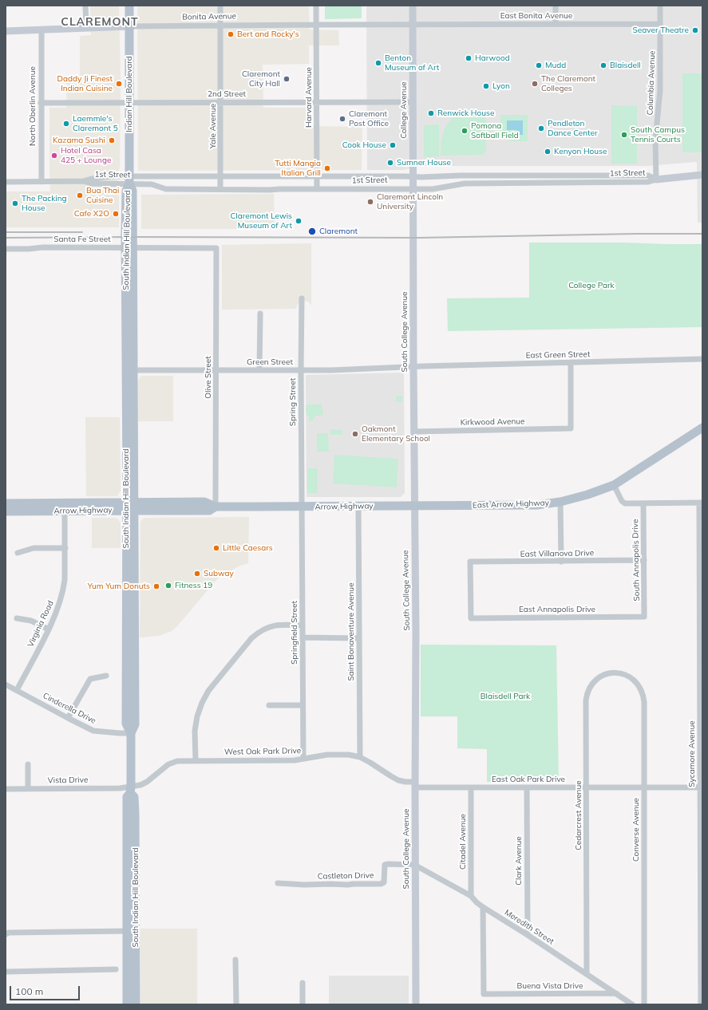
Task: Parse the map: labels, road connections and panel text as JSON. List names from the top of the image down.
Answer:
{
  "streets": {
    "main road": [
      "Indian Hill Boulevard",
      "South Indian Hill Boulevard",
      "East Arrow Highway",
      "Arrow Highway"
    ],
    "street": [
      "East Bonita Avenue",
      "Bonita Avenue",
      "Columbia Avenue",
      "2nd Street",
      "Harvard Avenue",
      "North Oberlin Avenue",
      "College Avenue",
      "Yale Avenue",
      "1st Street",
      "Santa Fe Street",
      "South College Avenue",
      "East Green Street",
      "Green Street",
      "Olive Street",
      "Spring Street",
      "Kirkwood Avenue",
      "East Villanova Drive",
      "South Annapolis Drive",
      "East Annapolis Drive",
      "Virginia Road",
      "Saint Bonaventure Avenue",
      "Springfield Street",
      "Cinderella Drive",
      "West Oak Park Drive",
      "Sycamore Avenue",
      "East Oak Park Drive",
      "Vista Drive",
      "Cedarcrest Avenue",
      "Converse Avenue",
      "Citadel Avenue",
      "Clark Avenue",
      "Castleton Drive",
      "Meredith Street",
      "Buena Vista Drive"
    ]
  },
  "crossings": [
    ["East Bonita Avenue", "Bonita Avenue"],
    ["East Bonita Avenue", "Columbia Avenue"],
    ["East Bonita Avenue", "College Avenue"],
    ["Bonita Avenue", "Indian Hill Boulevard"],
    ["Bonita Avenue", "Harvard Avenue"],
    ["Bonita Avenue", "North Oberlin Avenue"],
    ["Bonita Avenue", "College Avenue"],
    ["Bonita Avenue", "Yale Avenue"],
    ["Columbia Avenue", "1st Street"],
    ["Indian Hill Boulevard", "2nd Street"],
    ["Indian Hill Boulevard", "1st Street"],
    ["Indian Hill Boulevard", "South Indian Hill Boulevard"],
    ["2nd Street", "Harvard Avenue"],
    ["2nd Street", "North Oberlin Avenue"],
    ["2nd Street", "College Avenue"],
    ["2nd Street", "Yale Avenue"],
    ["Harvard Avenue", "1st Street"],
    ["North Oberlin Avenue", "1st Street"],
    ["College Avenue", "1st Street"],
    ["College Avenue", "South College Avenue"],
    ["Yale Avenue", "1st Street"],
    ["1st Street", "South Indian Hill Boulevard"],
    ["1st Street", "South College Avenue"],
    ["Santa Fe Street", "South Indian Hill Boulevard"],
    ["Santa Fe Street", "Olive Street"],
    ["South Indian Hill Boulevard", "Green Street"],
    ["South Indian Hill Boulevard", "Arrow Highway"],
    ["South Indian Hill Boulevard", "Cinderella Drive"],
    ["South Indian Hill Boulevard", "West Oak Park Drive"],
    ["South Indian Hill Boulevard", "Vista Drive"],
    ["South College Avenue", "East Green Street"],
    ["South College Avenue", "Green Street"],
    ["South College Avenue", "Kirkwood Avenue"],
    ["South College Avenue", "East Arrow Highway"],
    ["South College Avenue", "Arrow Highway"],
    ["South College Avenue", "West Oak Park Drive"],
    ["South College Avenue", "East Oak Park Drive"],
    ["South College Avenue", "Castleton Drive"],
    ["South College Avenue", "Meredith Street"],
    ["East Green Street", "Green Street"],
    ["East Green Street", "Kirkwood Avenue"],
    ["Green Street", "Olive Street"],
    ["Green Street", "Spring Street"],
    ["Olive Street", "Arrow Highway"],
    ["Spring Street", "Arrow Highway"],
    ["Spring Street", "Springfield Street"],
    ["East Arrow Highway", "Arrow Highway"],
    ["Arrow Highway", "Virginia Road"],
    ["Arrow Highway", "Saint Bonaventure Avenue"],
    ["Arrow Highway", "Springfield Street"],
    ["East Villanova Drive", "South Annapolis Drive"],
    ["East Villanova Drive", "East Annapolis Drive"],
    ["South Annapolis Drive", "East Annapolis Drive"],
    ["Virginia Road", "Cinderella Drive"],
    ["Saint Bonaventure Avenue", "West Oak Park Drive"],
    ["Springfield Street", "West Oak Park Drive"],
    ["West Oak Park Drive", "East Oak Park Drive"],
    ["West Oak Park Drive", "Vista Drive"],
    ["Sycamore Avenue", "East Oak Park Drive"],
    ["East Oak Park Drive", "Cedarcrest Avenue"],
    ["East Oak Park Drive", "Converse Avenue"],
    ["East Oak Park Drive", "Citadel Avenue"],
    ["East Oak Park Drive", "Clark Avenue"],
    ["Cedarcrest Avenue", "Converse Avenue"],
    ["Cedarcrest Avenue", "Meredith Street"],
    ["Citadel Avenue", "Meredith Street"],
    ["Clark Avenue", "Meredith Street"],
    ["Castleton Drive", "Meredith Street"],
    ["Meredith Street", "Buena Vista Drive"]
  ],
  "districts": ["CLAREMONT"],
  "parks": ["College Park", "Blaisdell Park"],
  "places": [
    "Seaver Theatre",
    "Bert and Rocky's",
    "Harwood",
    "Benton Museum of Art",
    "Mudd",
    "Blaisdell",
    "Claremont City Hall",
    "Daddy Ji Finest Indian Cuisine",
    "The Claremont Colleges",
    "Lyon",
    "Renwick House",
    "Claremont Post Office",
    "Laemmle's Claremont 5",
    "Pendleton Dance Center",
    "Pomona Softball Field",
    "South Campus Tennis Courts",
    "Kazama Sushi",
    "Cook House",
    "Kenyon House",
    "Hotel Casa 425 + Lounge",
    "Sumner House",
    "Tutti Mangia Italian Grill",
    "Bua Thai Cuisine",
    "Claremont Lincoln University",
    "The Packing House",
    "Cafe X2O",
    "Claremont Lewis Museum of Art",
    "Claremont",
    "Oakmont Elementary School",
    "Little Caesars",
    "Subway",
    "Fitness 19",
    "Yum Yum Donuts"
  ],
  "scale_bar": "100 m"
}
